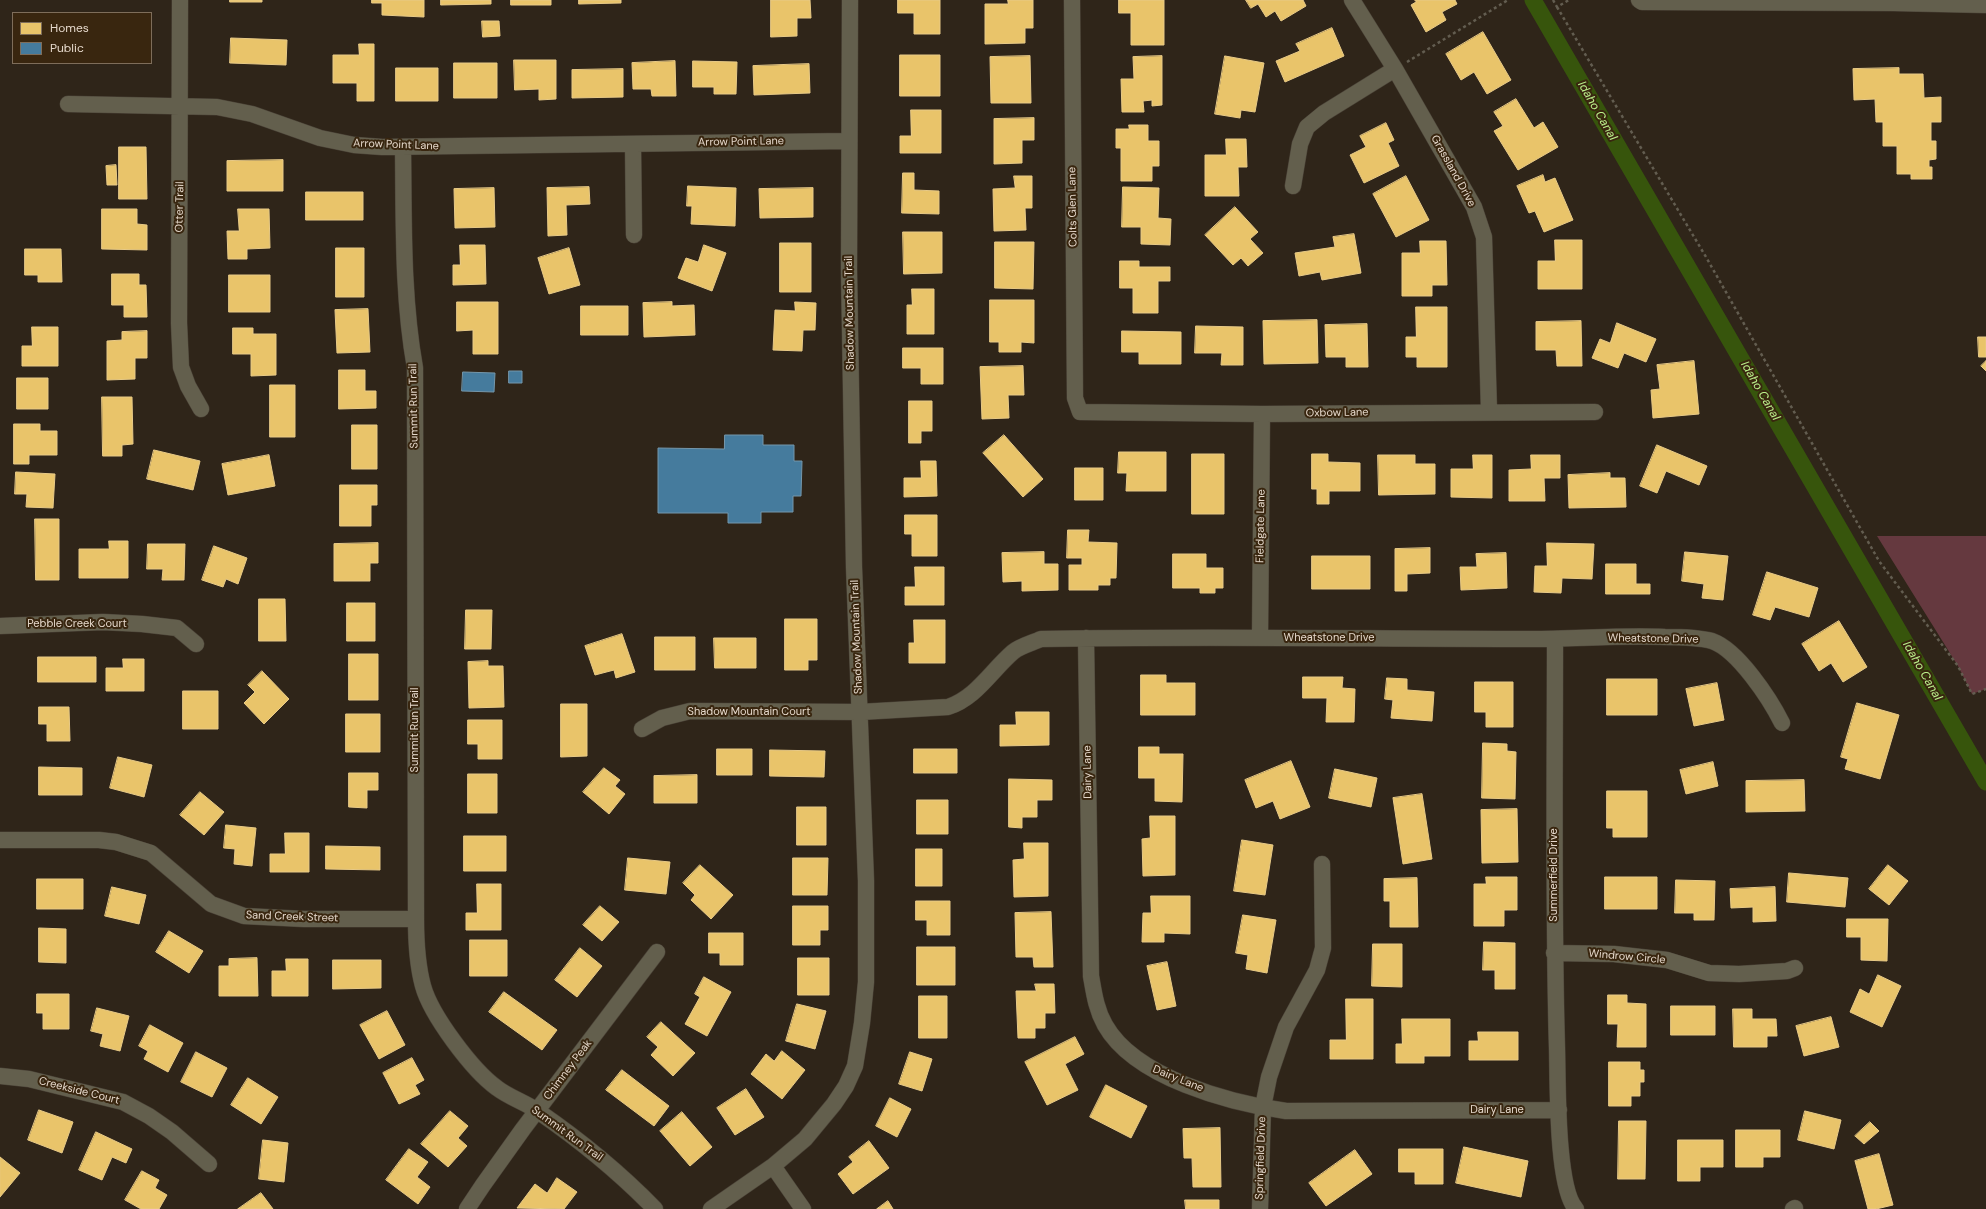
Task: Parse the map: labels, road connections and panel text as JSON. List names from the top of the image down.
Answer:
{
  "streets": {
    "street": [
      "Arrow Point Lane",
      "Grassland Drive",
      "Otter Trail",
      "Colts Glen Lane",
      "Shadow Mountain Trail",
      "Summit Run Trail",
      "Oxbow Lane",
      "Fieldgate Lane",
      "Pebble Creek Court",
      "Wheatstone Drive",
      "Shadow Mountain Court",
      "Dairy Lane",
      "Summerfield Drive",
      "Sand Creek Street",
      "Windrow Circle",
      "Chimney Peak",
      "Creekside Court",
      "Springfield Drive"
    ]
  },
  "crossings": [
    ["Arrow Point Lane", "Otter Trail"],
    ["Arrow Point Lane", "Shadow Mountain Trail"],
    ["Arrow Point Lane", "Summit Run Trail"],
    ["Grassland Drive", "Oxbow Lane"],
    ["Colts Glen Lane", "Oxbow Lane"],
    ["Shadow Mountain Trail", "Wheatstone Drive"],
    ["Shadow Mountain Trail", "Shadow Mountain Court"],
    ["Summit Run Trail", "Sand Creek Street"],
    ["Summit Run Trail", "Chimney Peak"],
    ["Oxbow Lane", "Fieldgate Lane"],
    ["Fieldgate Lane", "Wheatstone Drive"],
    ["Wheatstone Drive", "Shadow Mountain Court"],
    ["Wheatstone Drive", "Dairy Lane"],
    ["Wheatstone Drive", "Summerfield Drive"],
    ["Dairy Lane", "Summerfield Drive"],
    ["Dairy Lane", "Springfield Drive"],
    ["Summerfield Drive", "Windrow Circle"]
  ],
  "water": ["Idaho Canal"],
  "legend": ["Homes", "Public"]
}
